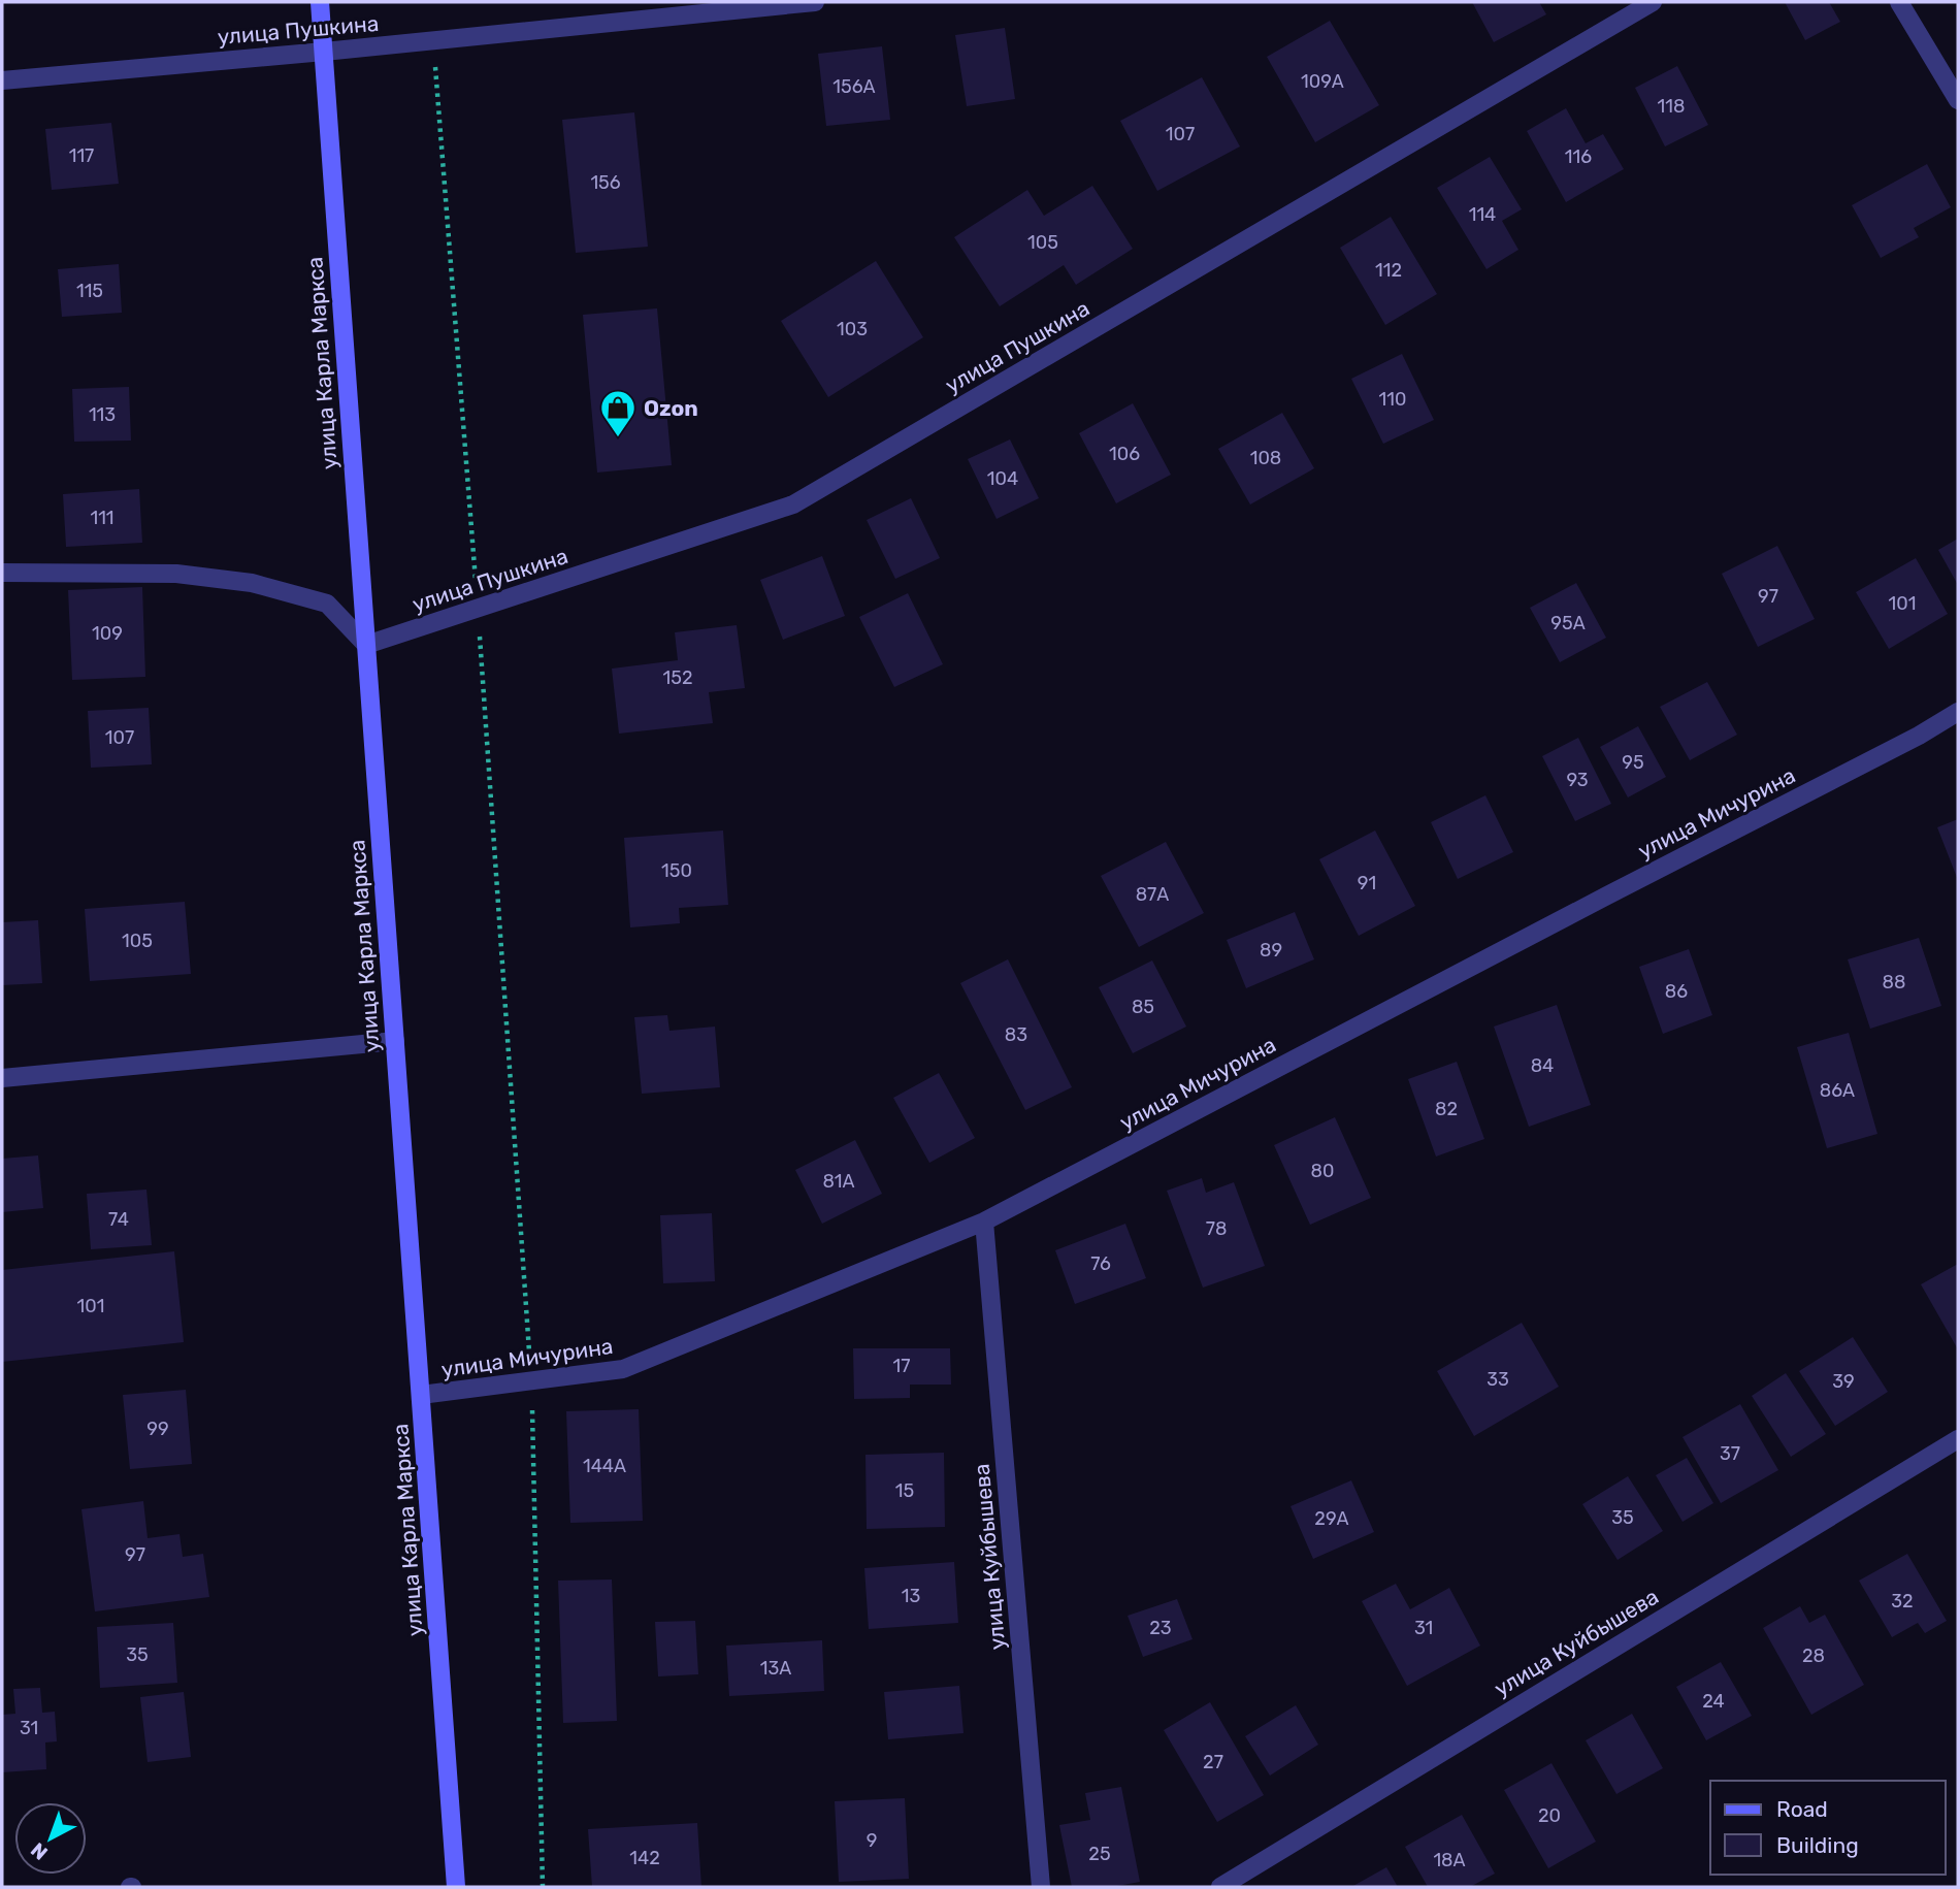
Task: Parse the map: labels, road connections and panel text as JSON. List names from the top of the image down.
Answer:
{
  "streets": {
    "main road": ["улица Карла Маркса"],
    "street": ["улица Пушкина", "улица Мичурина", "улица Куйбышева"]
  },
  "crossings": [
    ["улица Пушкина", "улица Карла Маркса"],
    ["улица Карла Маркса", "улица Мичурина"],
    ["улица Мичурина", "улица Куйбышева"]
  ],
  "places": {
    "shop": ["Ozon"]
  },
  "house_numbers": [
    "109А",
    "156А",
    "118",
    "107",
    "117",
    "116",
    "156",
    "114",
    "105",
    "112",
    "115",
    "103",
    "110",
    "113",
    "106",
    "108",
    "104",
    "111",
    "97",
    "101",
    "95А",
    "109",
    "152",
    "107",
    "95",
    "93",
    "150",
    "91",
    "87А",
    "105",
    "89",
    "88",
    "86",
    "85",
    "83",
    "84",
    "86А",
    "82",
    "80",
    "81А",
    "74",
    "78",
    "76",
    "101",
    "17",
    "33",
    "39",
    "99",
    "37",
    "144А",
    "15",
    "35",
    "29А",
    "97",
    "13",
    "32",
    "23",
    "31",
    "35",
    "28",
    "13А",
    "24",
    "31",
    "27",
    "20",
    "9",
    "25",
    "142",
    "18А"
  ],
  "legend": ["Road", "Building"],
  "north": "bottom left"
}
